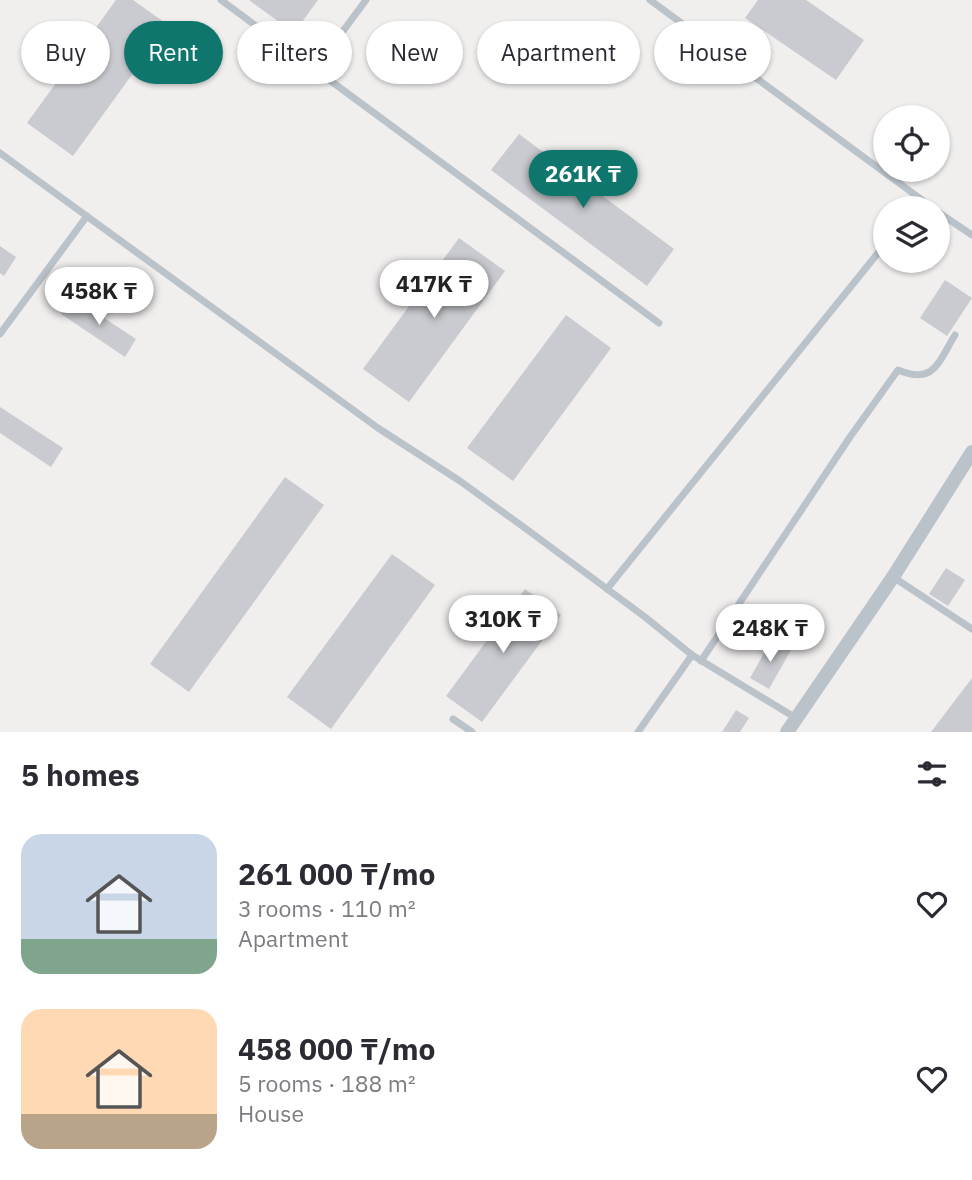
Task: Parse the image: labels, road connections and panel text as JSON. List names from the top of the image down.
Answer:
{
  "page": {
    "chip": [
      "Buy",
      "Rent",
      "Filters",
      "New",
      "Apartment",
      "House"
    ],
    "price": [
      "261K ₸",
      "417K ₸",
      "458K ₸",
      "310K ₸",
      "248K ₸"
    ],
    "heading": "5 homes",
    "list": [
      {
        "name": "261 000 ₸/mo",
        "note": "3 rooms · 110 m² · Apartment"
      },
      {
        "name": "458 000 ₸/mo",
        "note": "5 rooms · 188 m² · House"
      }
    ]
  }
}
